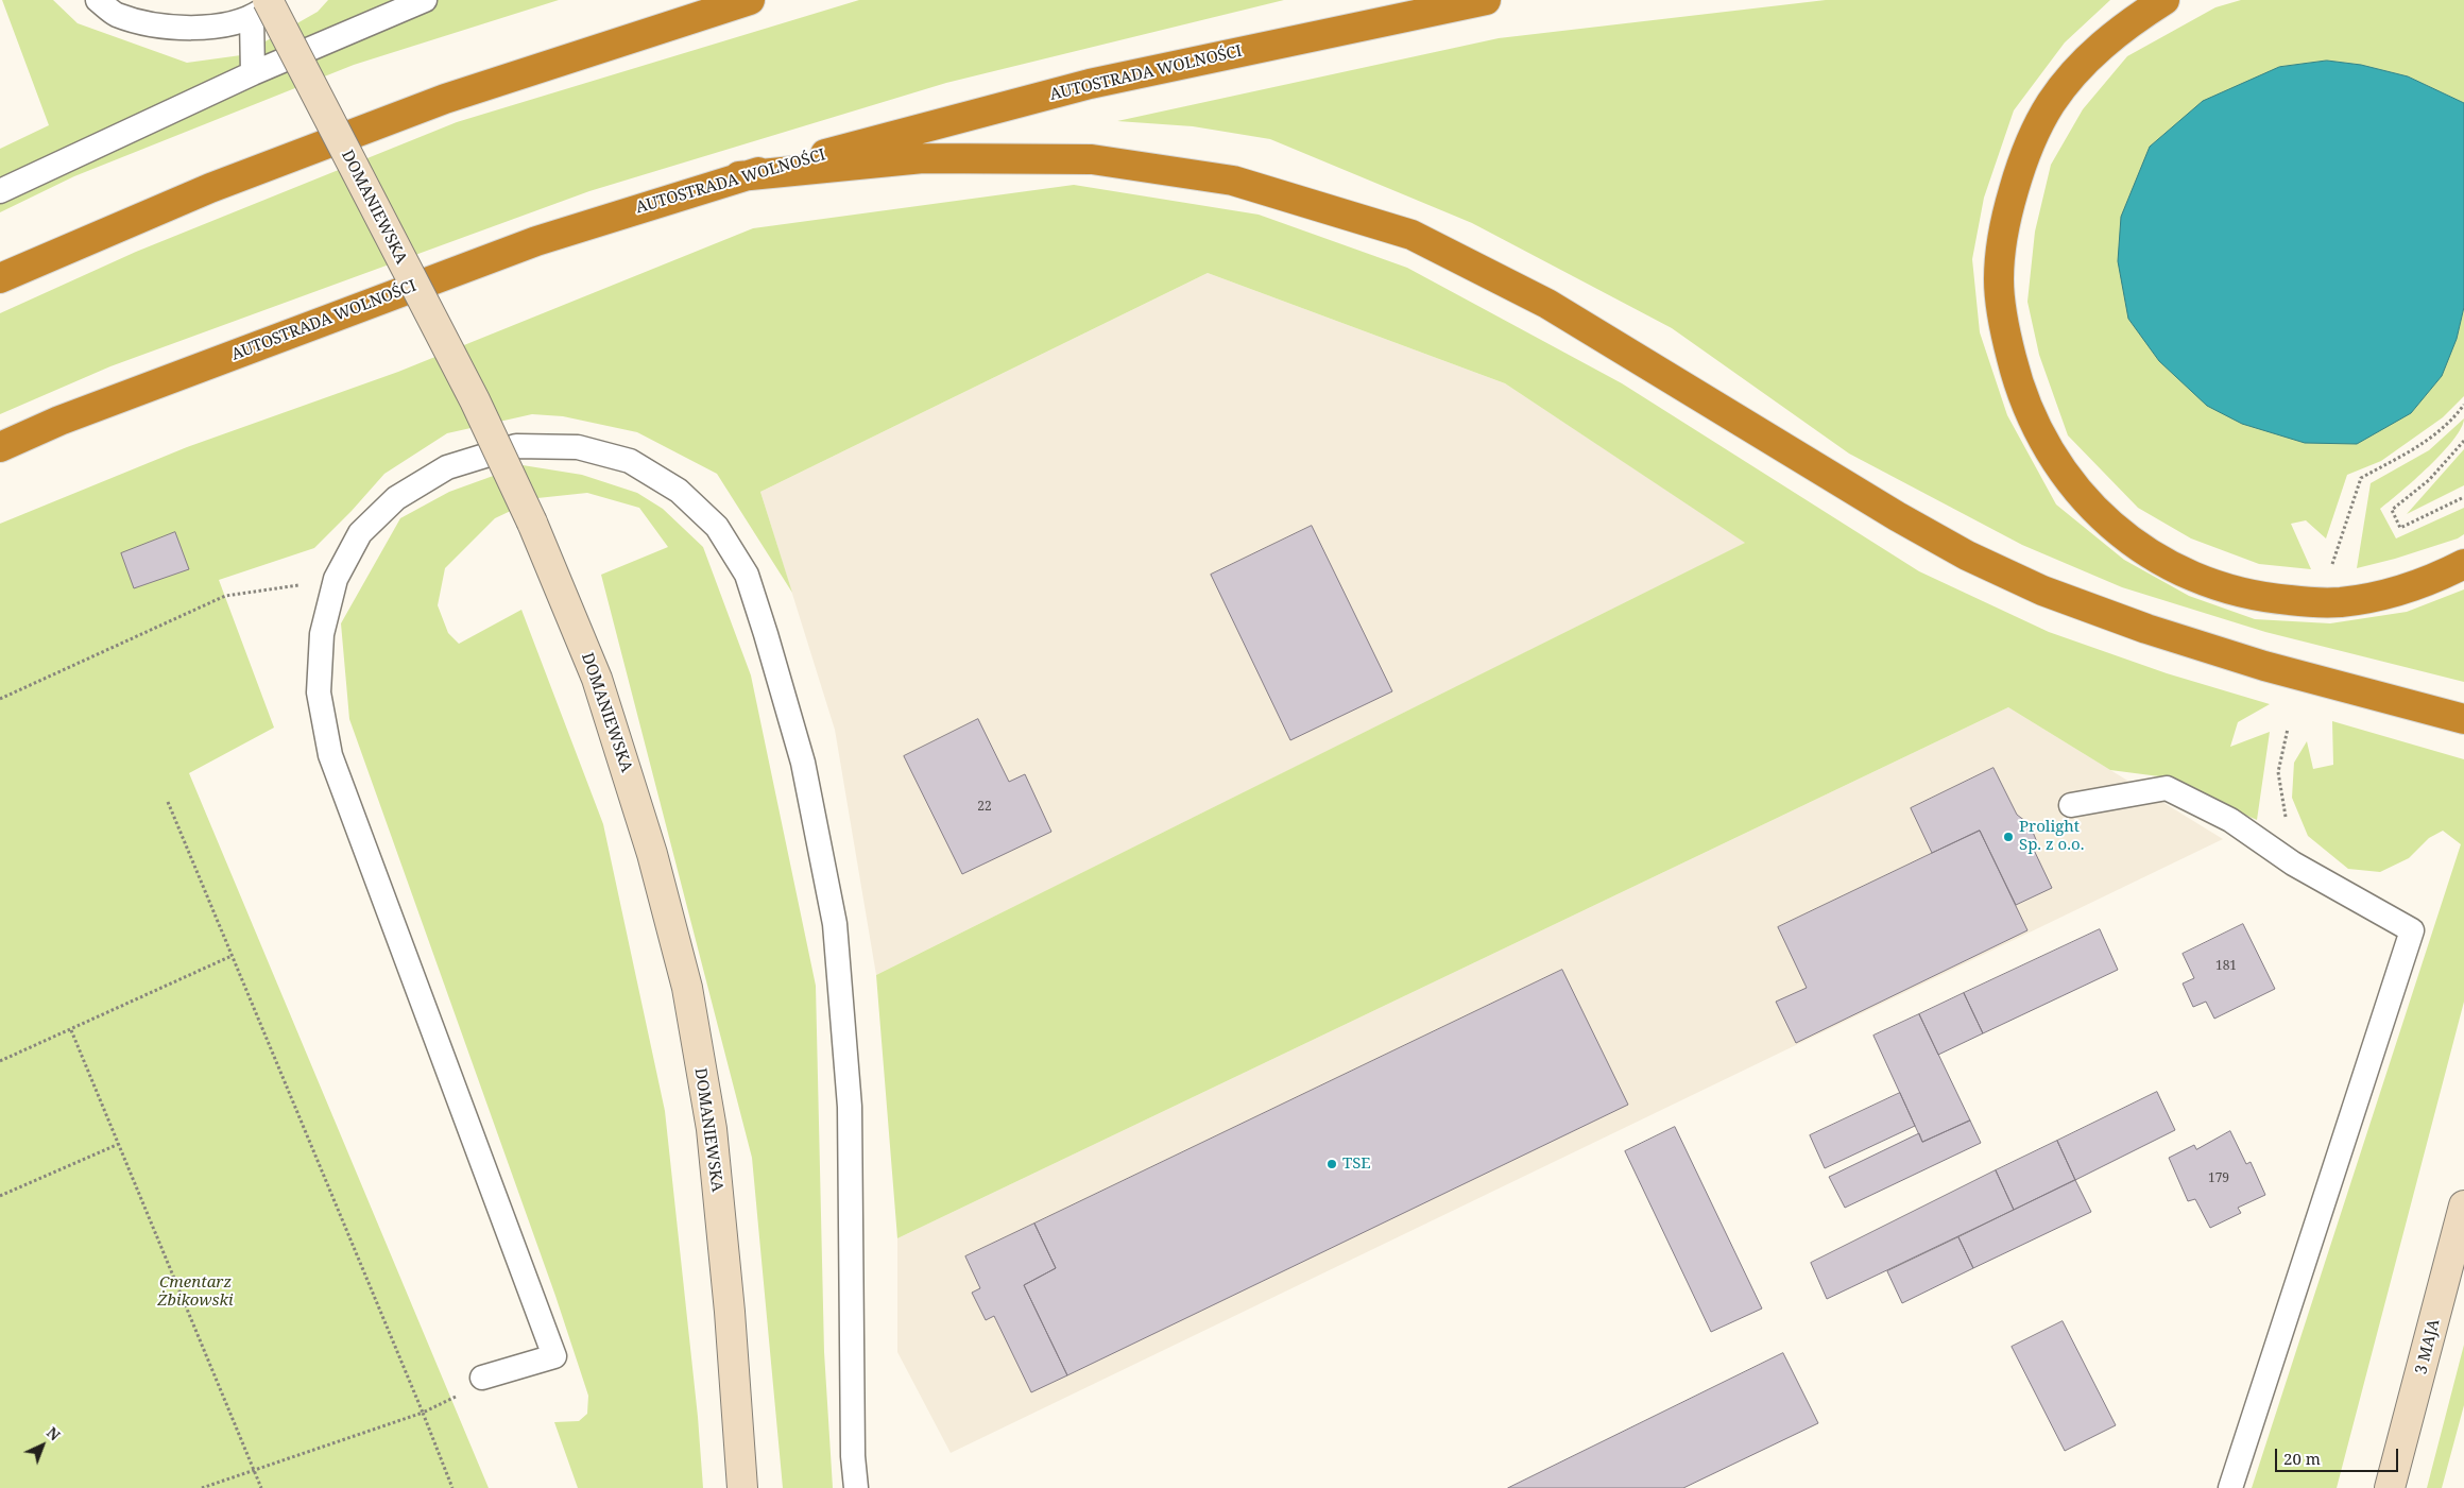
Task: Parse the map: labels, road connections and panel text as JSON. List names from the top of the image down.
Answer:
{
  "streets": {
    "highway": ["AUTOSTRADA WOLNOŚCI"],
    "main road": ["DOMANIEWSKA", "3 MAJA"]
  },
  "parks": ["Cmentarz Żbikowski"],
  "places": ["Prolight Sp. z o.o.", "TSE"],
  "house_numbers": ["22", "181", "179"],
  "scale_bar": "20 m",
  "north": "top right"
}
